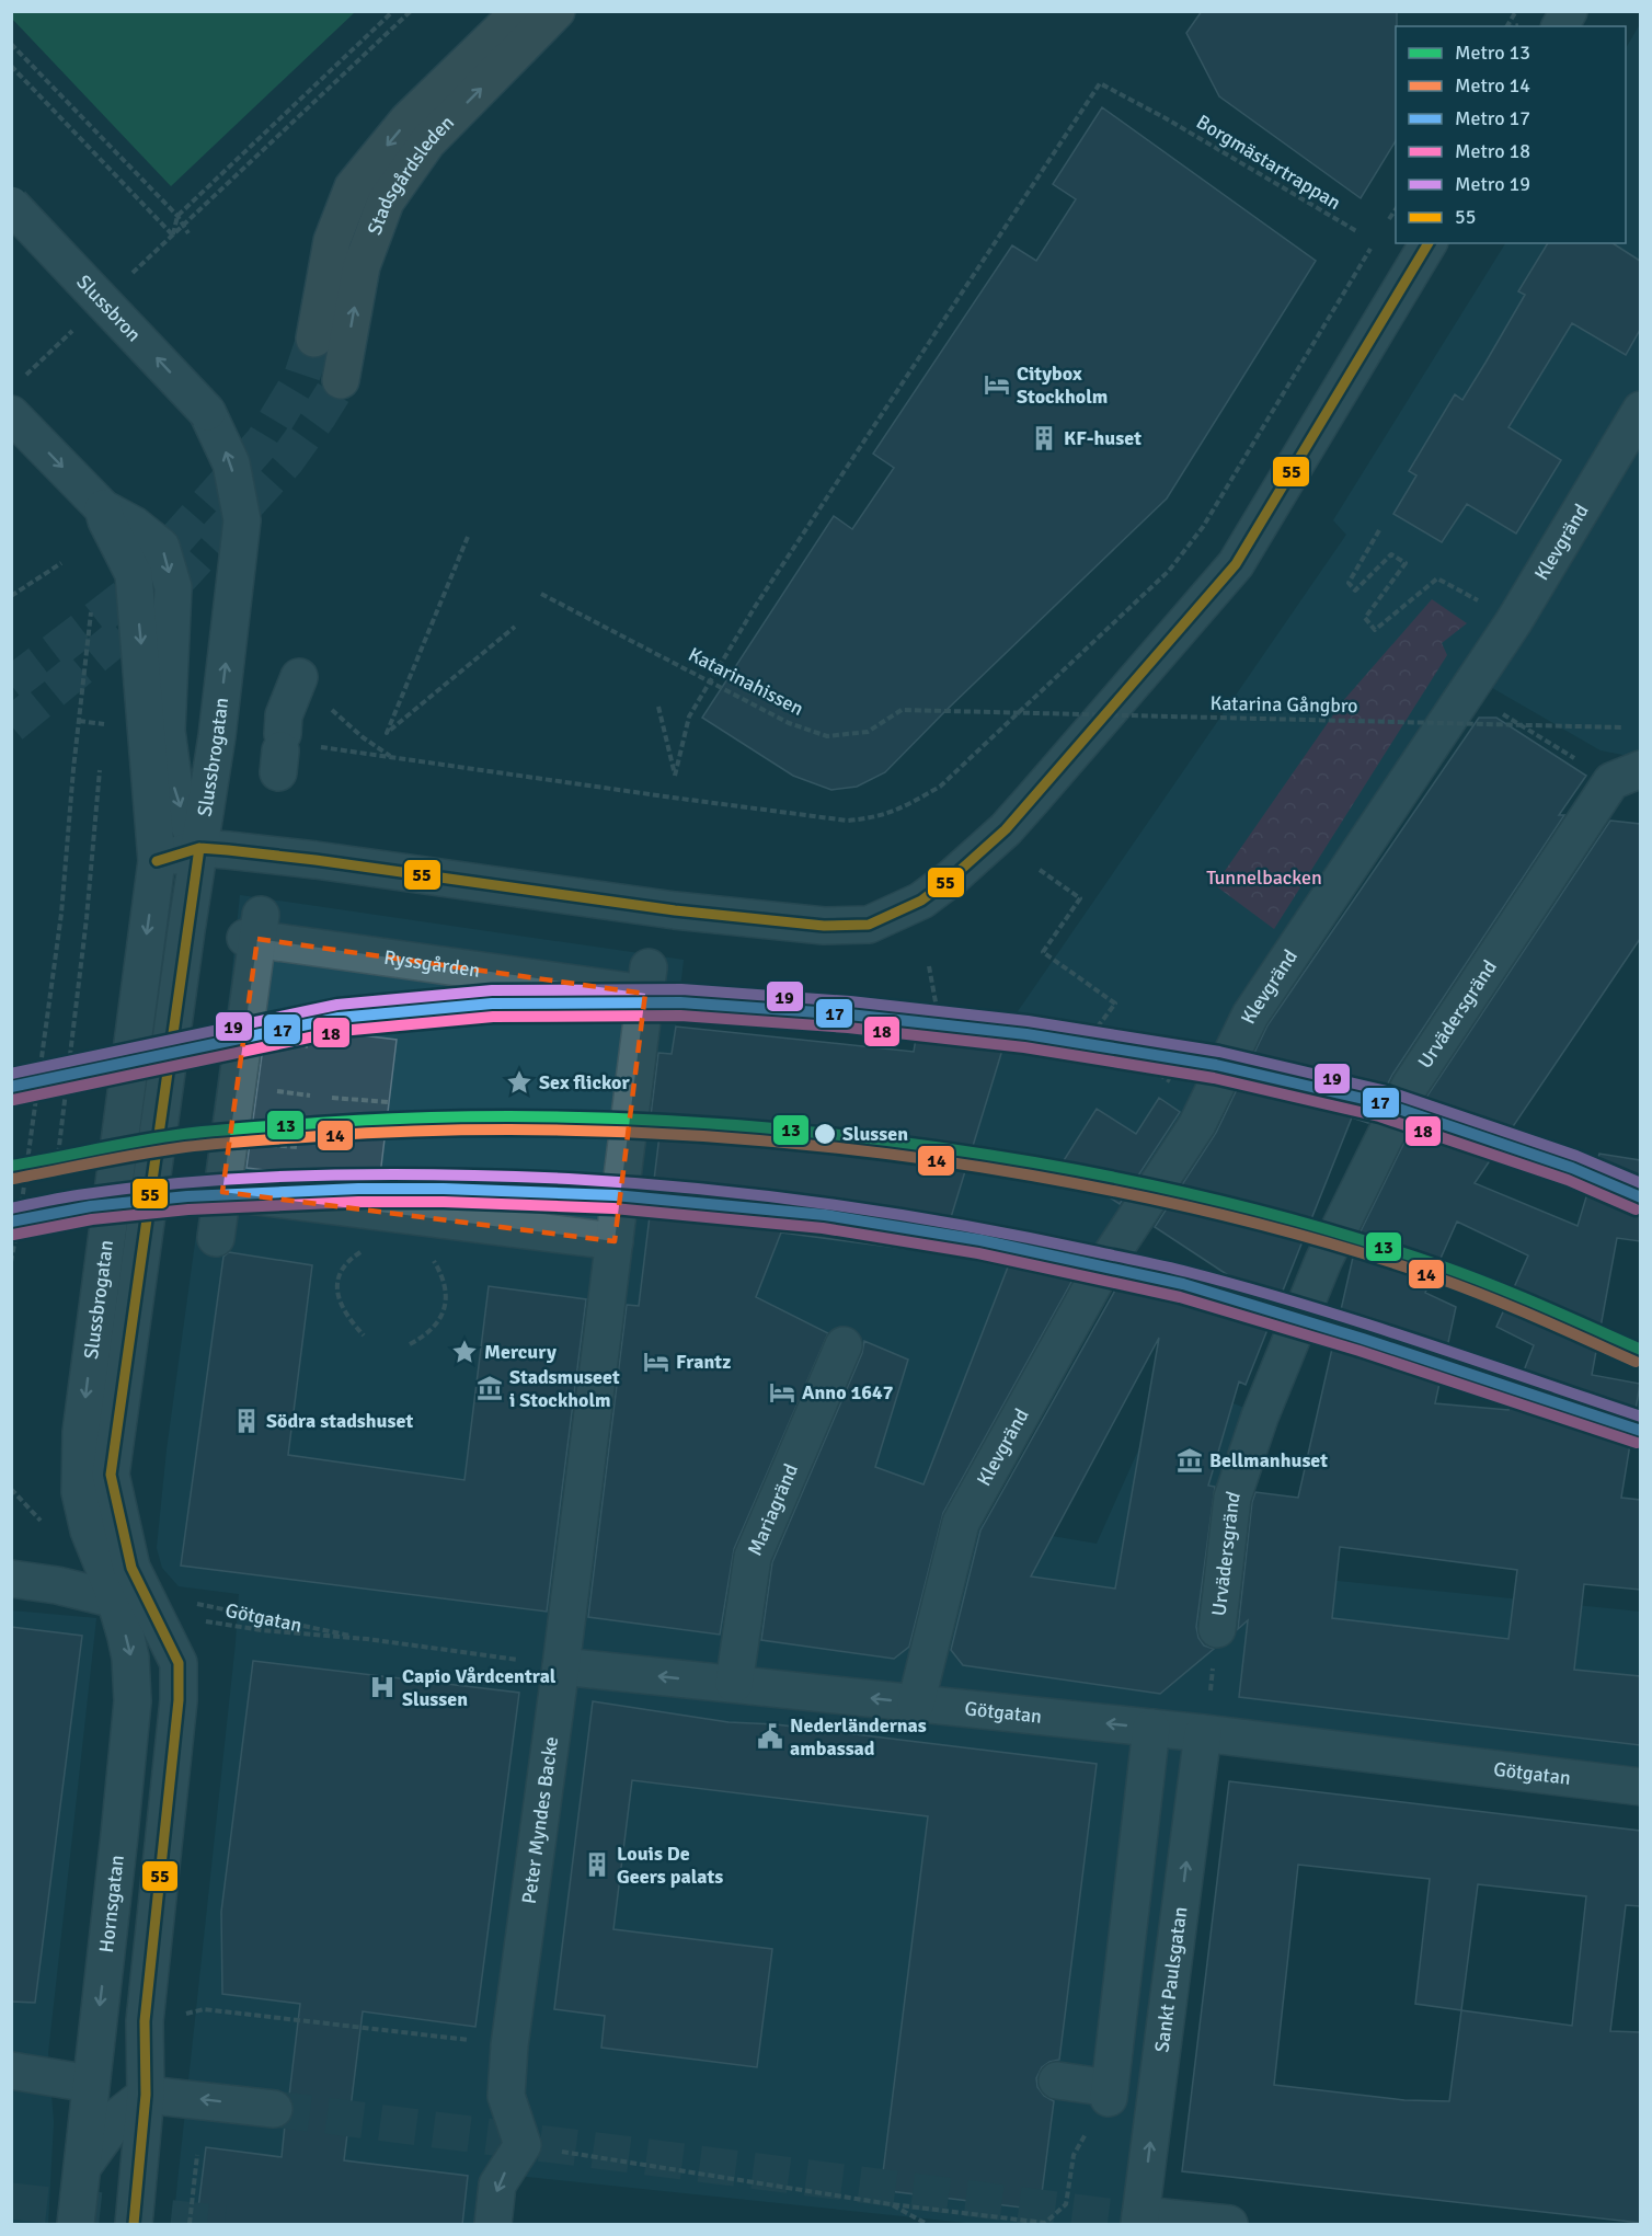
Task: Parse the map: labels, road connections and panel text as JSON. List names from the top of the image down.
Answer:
{
  "streets": {
    "main road": ["Stadsgårdsleden"],
    "street": [
      "Slussbron",
      "Klevgränd",
      "Slussbrogatan",
      "Ryssgården",
      "Urvädersgränd",
      "Mariagränd",
      "Götgatan",
      "Peter Myndes Backe",
      "Hornsgatan",
      "Sankt Paulsgatan"
    ],
    "path": ["Borgmästartrappan", "Katarinahissen", "Katarina Gångbro"]
  },
  "crossings": [
    ["Slussbron", "Slussbrogatan"],
    ["Klevgränd", "Götgatan"],
    ["Katarinahissen", "Katarina Gångbro"],
    ["Slussbrogatan", "Hornsgatan"],
    ["Ryssgården", "Peter Myndes Backe"],
    ["Mariagränd", "Götgatan"],
    ["Götgatan", "Peter Myndes Backe"],
    ["Götgatan", "Sankt Paulsgatan"]
  ],
  "one_way": ["Götgatan"],
  "parks": ["Tunnelbacken"],
  "places": {
    "hotel": ["Citybox Stockholm", "Frantz", "Anno 1647"],
    "building": ["KF-huset", "Södra stadshuset", "Louis De Geers palats"],
    "place": ["Sex flickor", "Mercury"],
    "other": ["Slussen"],
    "museum": ["Stadsmuseet i Stockholm", "Bellmanhuset"],
    "hospital": ["Capio Vårdcentral Slussen"],
    "public building": ["Nederländernas ambassad"]
  },
  "lines": [
    "transit line 55",
    "metro line 19",
    "metro line 17",
    "metro line 18",
    "metro line 13",
    "metro line 14"
  ],
  "legend": [
    "Metro 13",
    "Metro 14",
    "Metro 17",
    "Metro 18",
    "Metro 19",
    "55"
  ]
}
